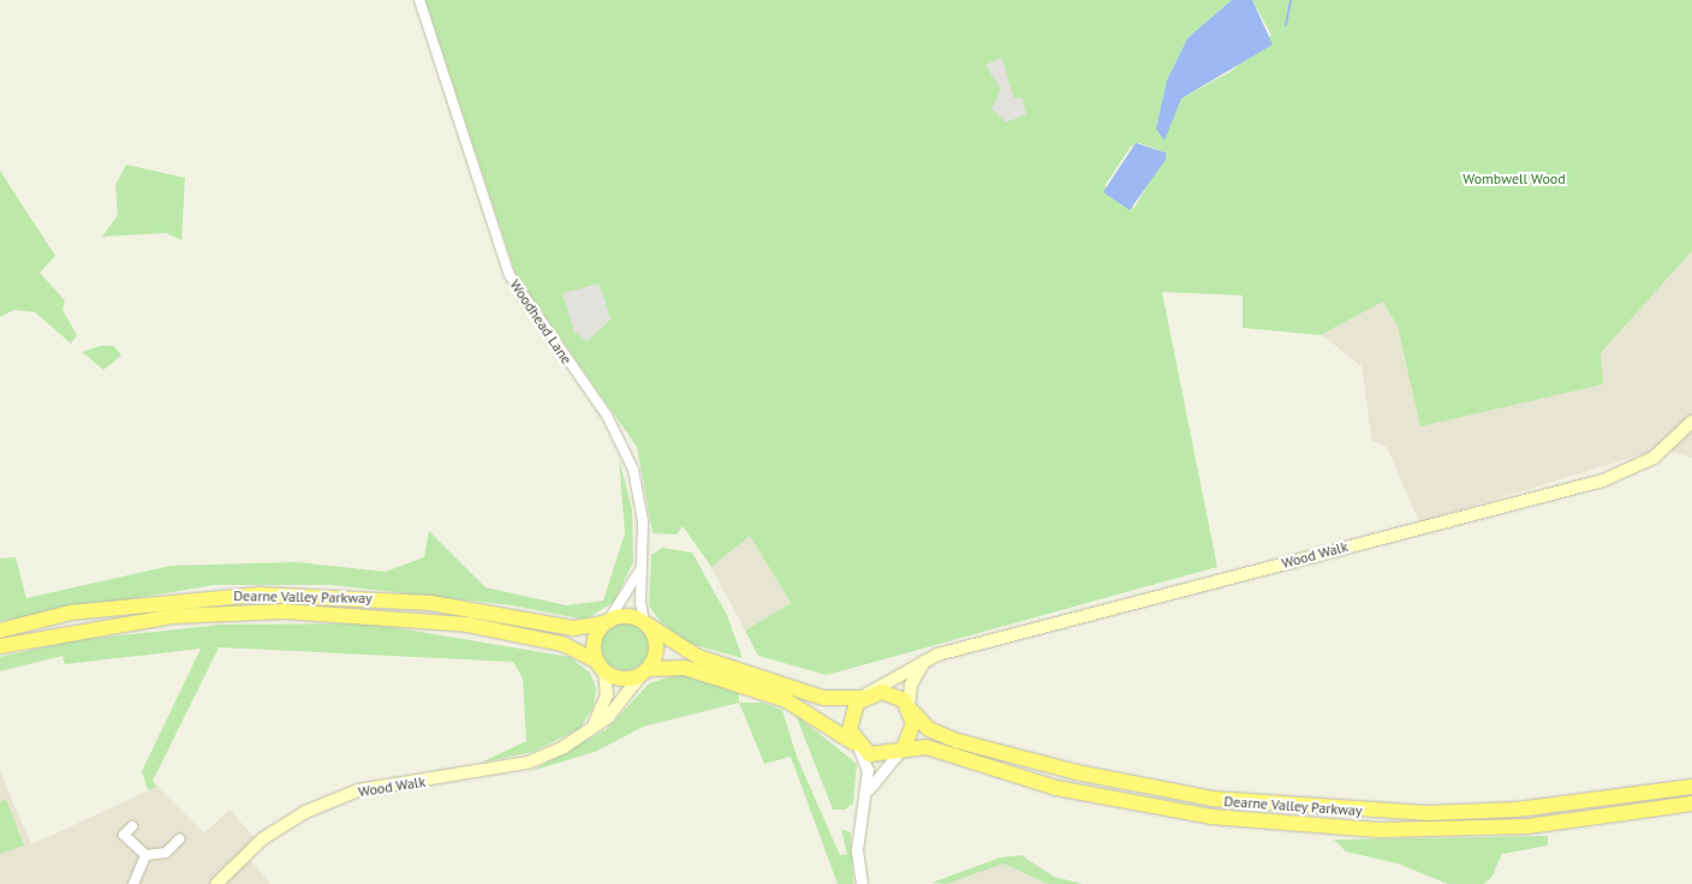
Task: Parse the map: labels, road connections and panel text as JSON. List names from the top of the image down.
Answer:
{
  "streets": {
    "highway": ["Dearne Valley Parkway"],
    "main road": ["Wood Walk"],
    "street": ["Woodhead Lane"]
  },
  "crossings": [
    ["Woodhead Lane", "Wood Walk"],
    ["Woodhead Lane", "Dearne Valley Parkway"],
    ["Wood Walk", "Dearne Valley Parkway"]
  ],
  "parks": ["Wombwell Wood"]
}
